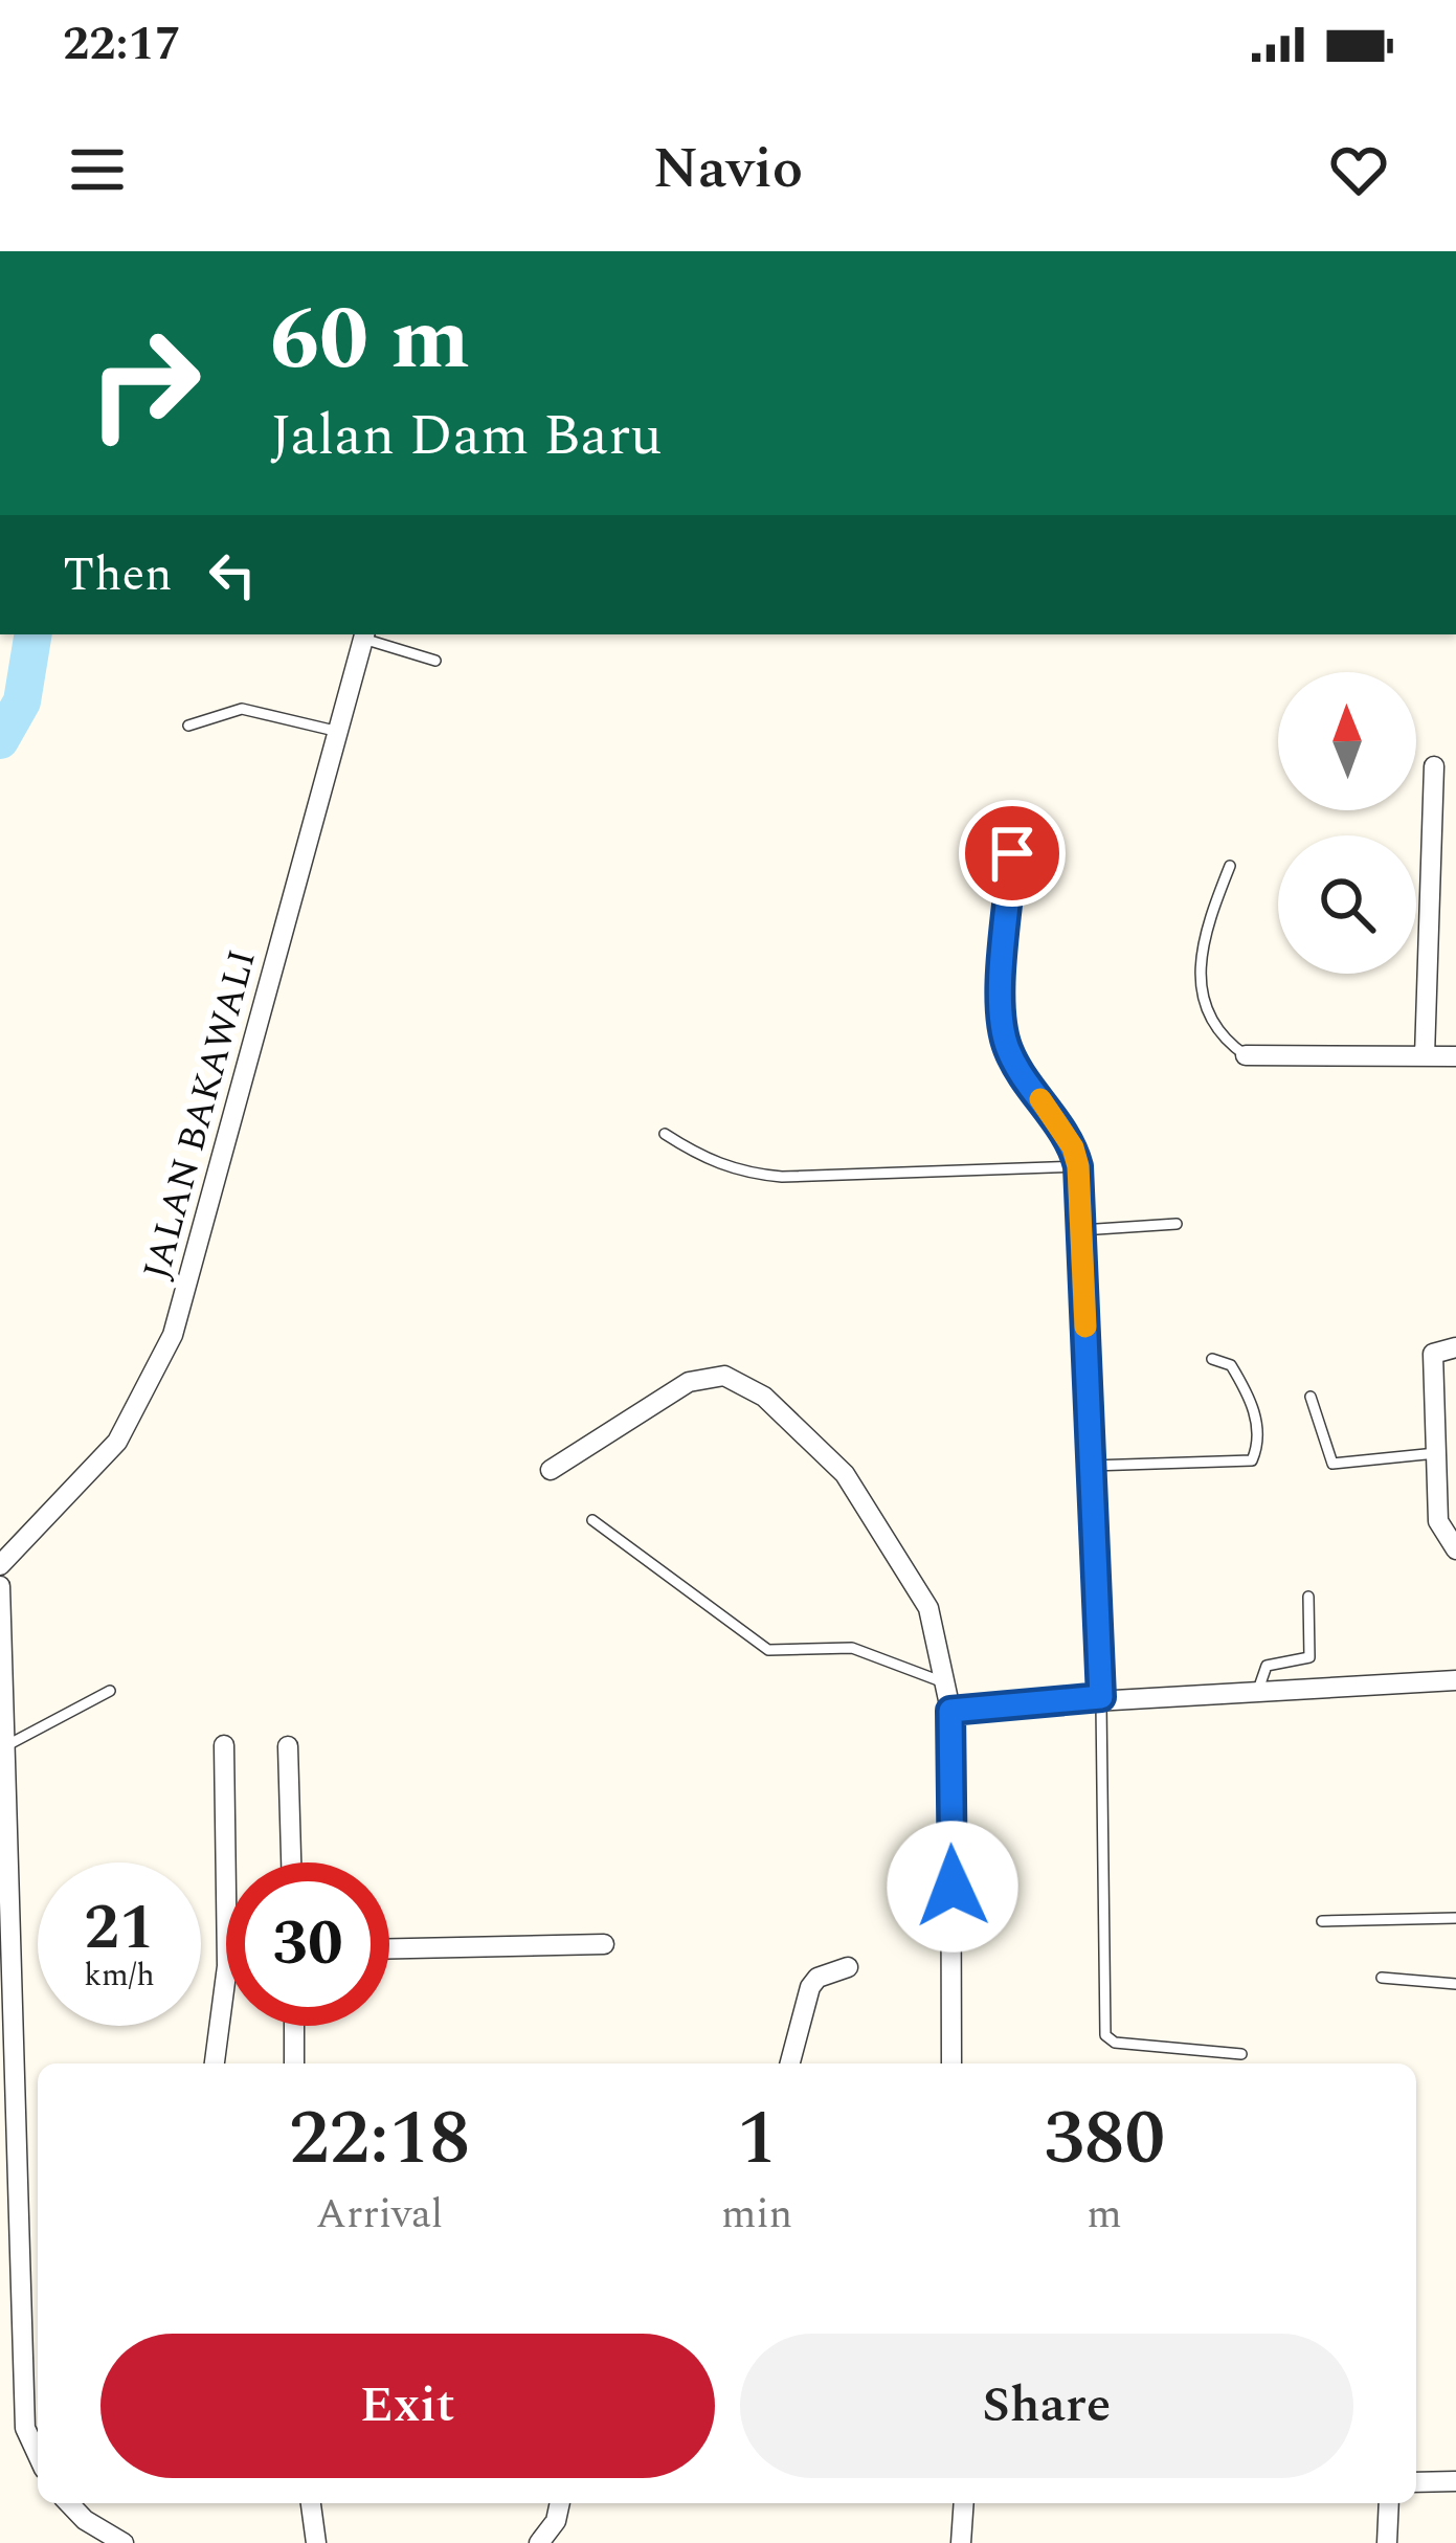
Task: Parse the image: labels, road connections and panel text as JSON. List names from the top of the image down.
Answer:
{
  "streets": {
    "street": ["JALAN BAKAWALI"]
  },
  "north": "top",
  "page": {
    "status": "22:17",
    "header": "Navio",
    "turn": ["60 m", "Jalan Dam Baru"],
    "then": "Then",
    "speed": "21 km/h",
    "limit": "30",
    "eta": [
      "22:18",
      "Arrival",
      "1",
      "min",
      "380",
      "m"
    ],
    "buttons": ["Exit", "Share"]
  }
}
